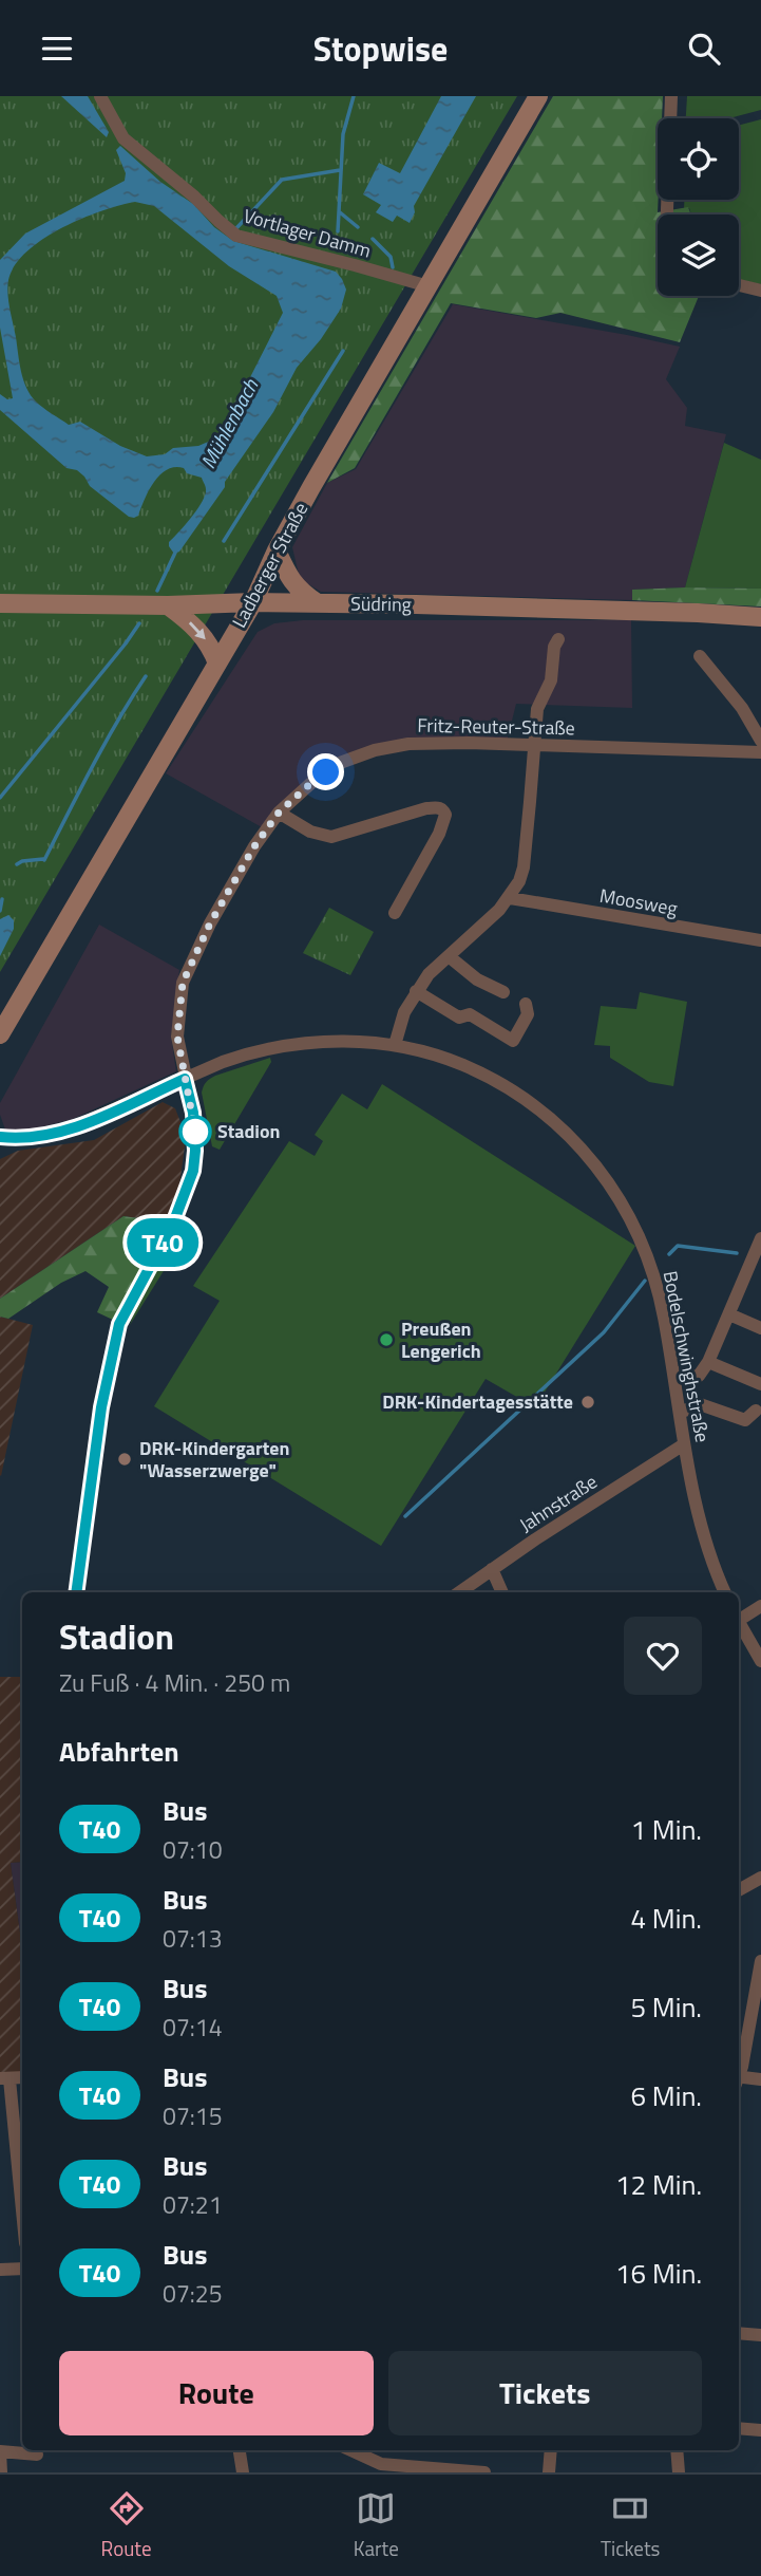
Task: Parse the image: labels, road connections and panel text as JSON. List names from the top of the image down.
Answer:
{
  "streets": {
    "main road": ["Ladberger Straße", "Südring"],
    "street": [
      "Vortlager Damm",
      "Fritz-Reuter-Straße",
      "Moosweg",
      "Bodelschwinghstraße",
      "Jahnstraße"
    ]
  },
  "crossings": [
    ["Vortlager Damm", "Ladberger Straße"],
    ["Ladberger Straße", "Südring"],
    ["Fritz-Reuter-Straße", "Bodelschwinghstraße"],
    ["Bodelschwinghstraße", "Jahnstraße"]
  ],
  "water": ["Mühlenbach"],
  "places": [
    "Stadion",
    "Preußen Lengerich",
    "DRK-Kindertagesstätte",
    "DRK-Kindergarten \"Wasserzwerge\""
  ],
  "lines": ["bus line T40"],
  "page": {
    "header": "Stopwise",
    "on_map": "T40",
    "heading": [
      ["Stadion", "Zu Fuß · 4 Min. · 250 m"],
      "Abfahrten"
    ],
    "list": [
      {
        "mark": "T40",
        "name": "Bus",
        "note": "07:10",
        "value": "1 Min."
      },
      {
        "mark": "T40",
        "name": "Bus",
        "note": "07:13",
        "value": "4 Min."
      },
      {
        "mark": "T40",
        "name": "Bus",
        "note": "07:14",
        "value": "5 Min."
      },
      {
        "mark": "T40",
        "name": "Bus",
        "note": "07:15",
        "value": "6 Min."
      },
      {
        "mark": "T40",
        "name": "Bus",
        "note": "07:21",
        "value": "12 Min."
      },
      {
        "mark": "T40",
        "name": "Bus",
        "note": "07:25",
        "value": "16 Min."
      }
    ],
    "buttons": ["Route", "Tickets"],
    "tabs": ["Route", "Karte", "Tickets"]
  }
}
